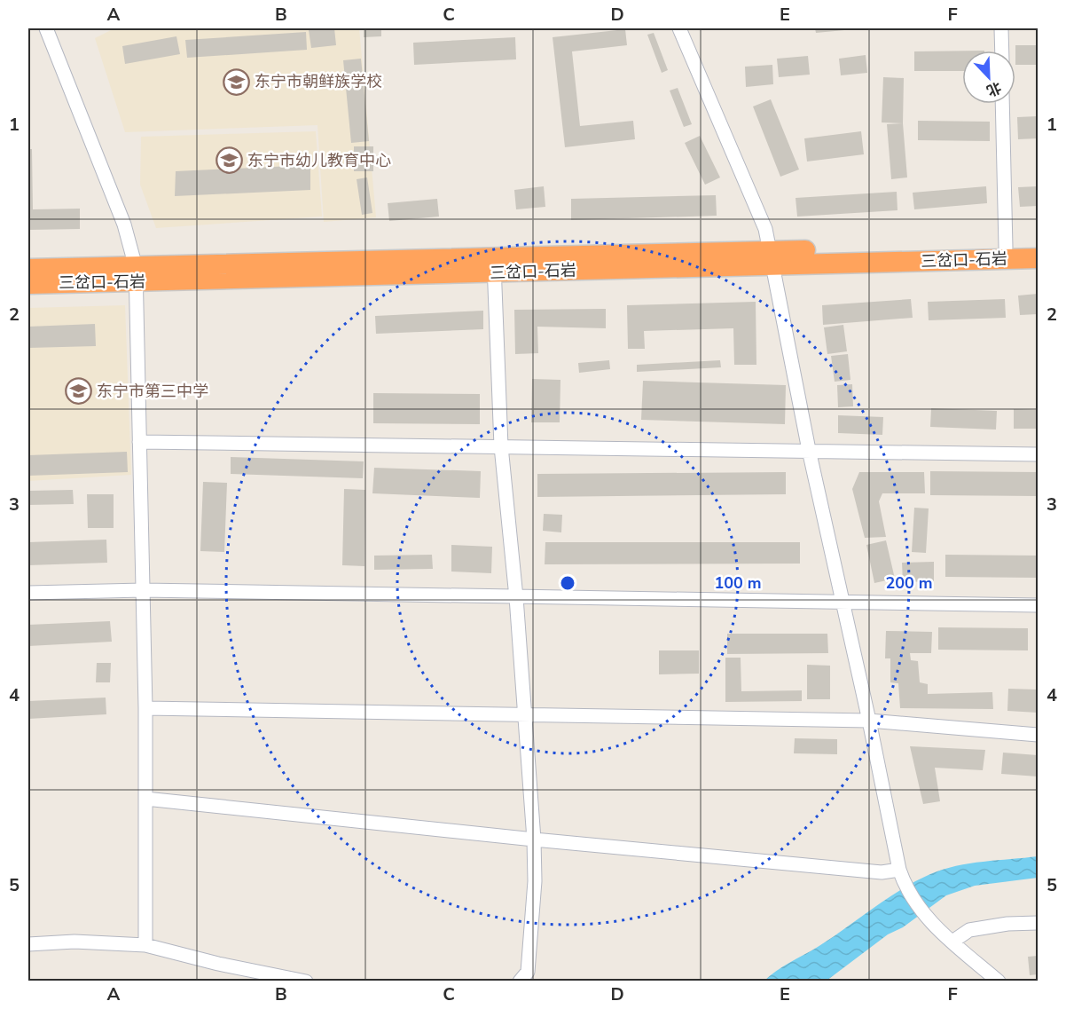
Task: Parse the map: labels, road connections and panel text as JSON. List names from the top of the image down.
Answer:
{
  "streets": {
    "highway": ["三岔口-石岩"]
  },
  "places": {
    "school or university": ["东宁市朝鲜族学校", "东宁市幼儿教育中心", "东宁市第三中学"]
  },
  "north": "bottom right",
  "grid": {
    "columns": [
      "A",
      "B",
      "C",
      "D",
      "E",
      "F"
    ],
    "rows": [
      "1",
      "2",
      "3",
      "4",
      "5"
    ]
  },
  "rings": ["100 m", "200 m"]
}
